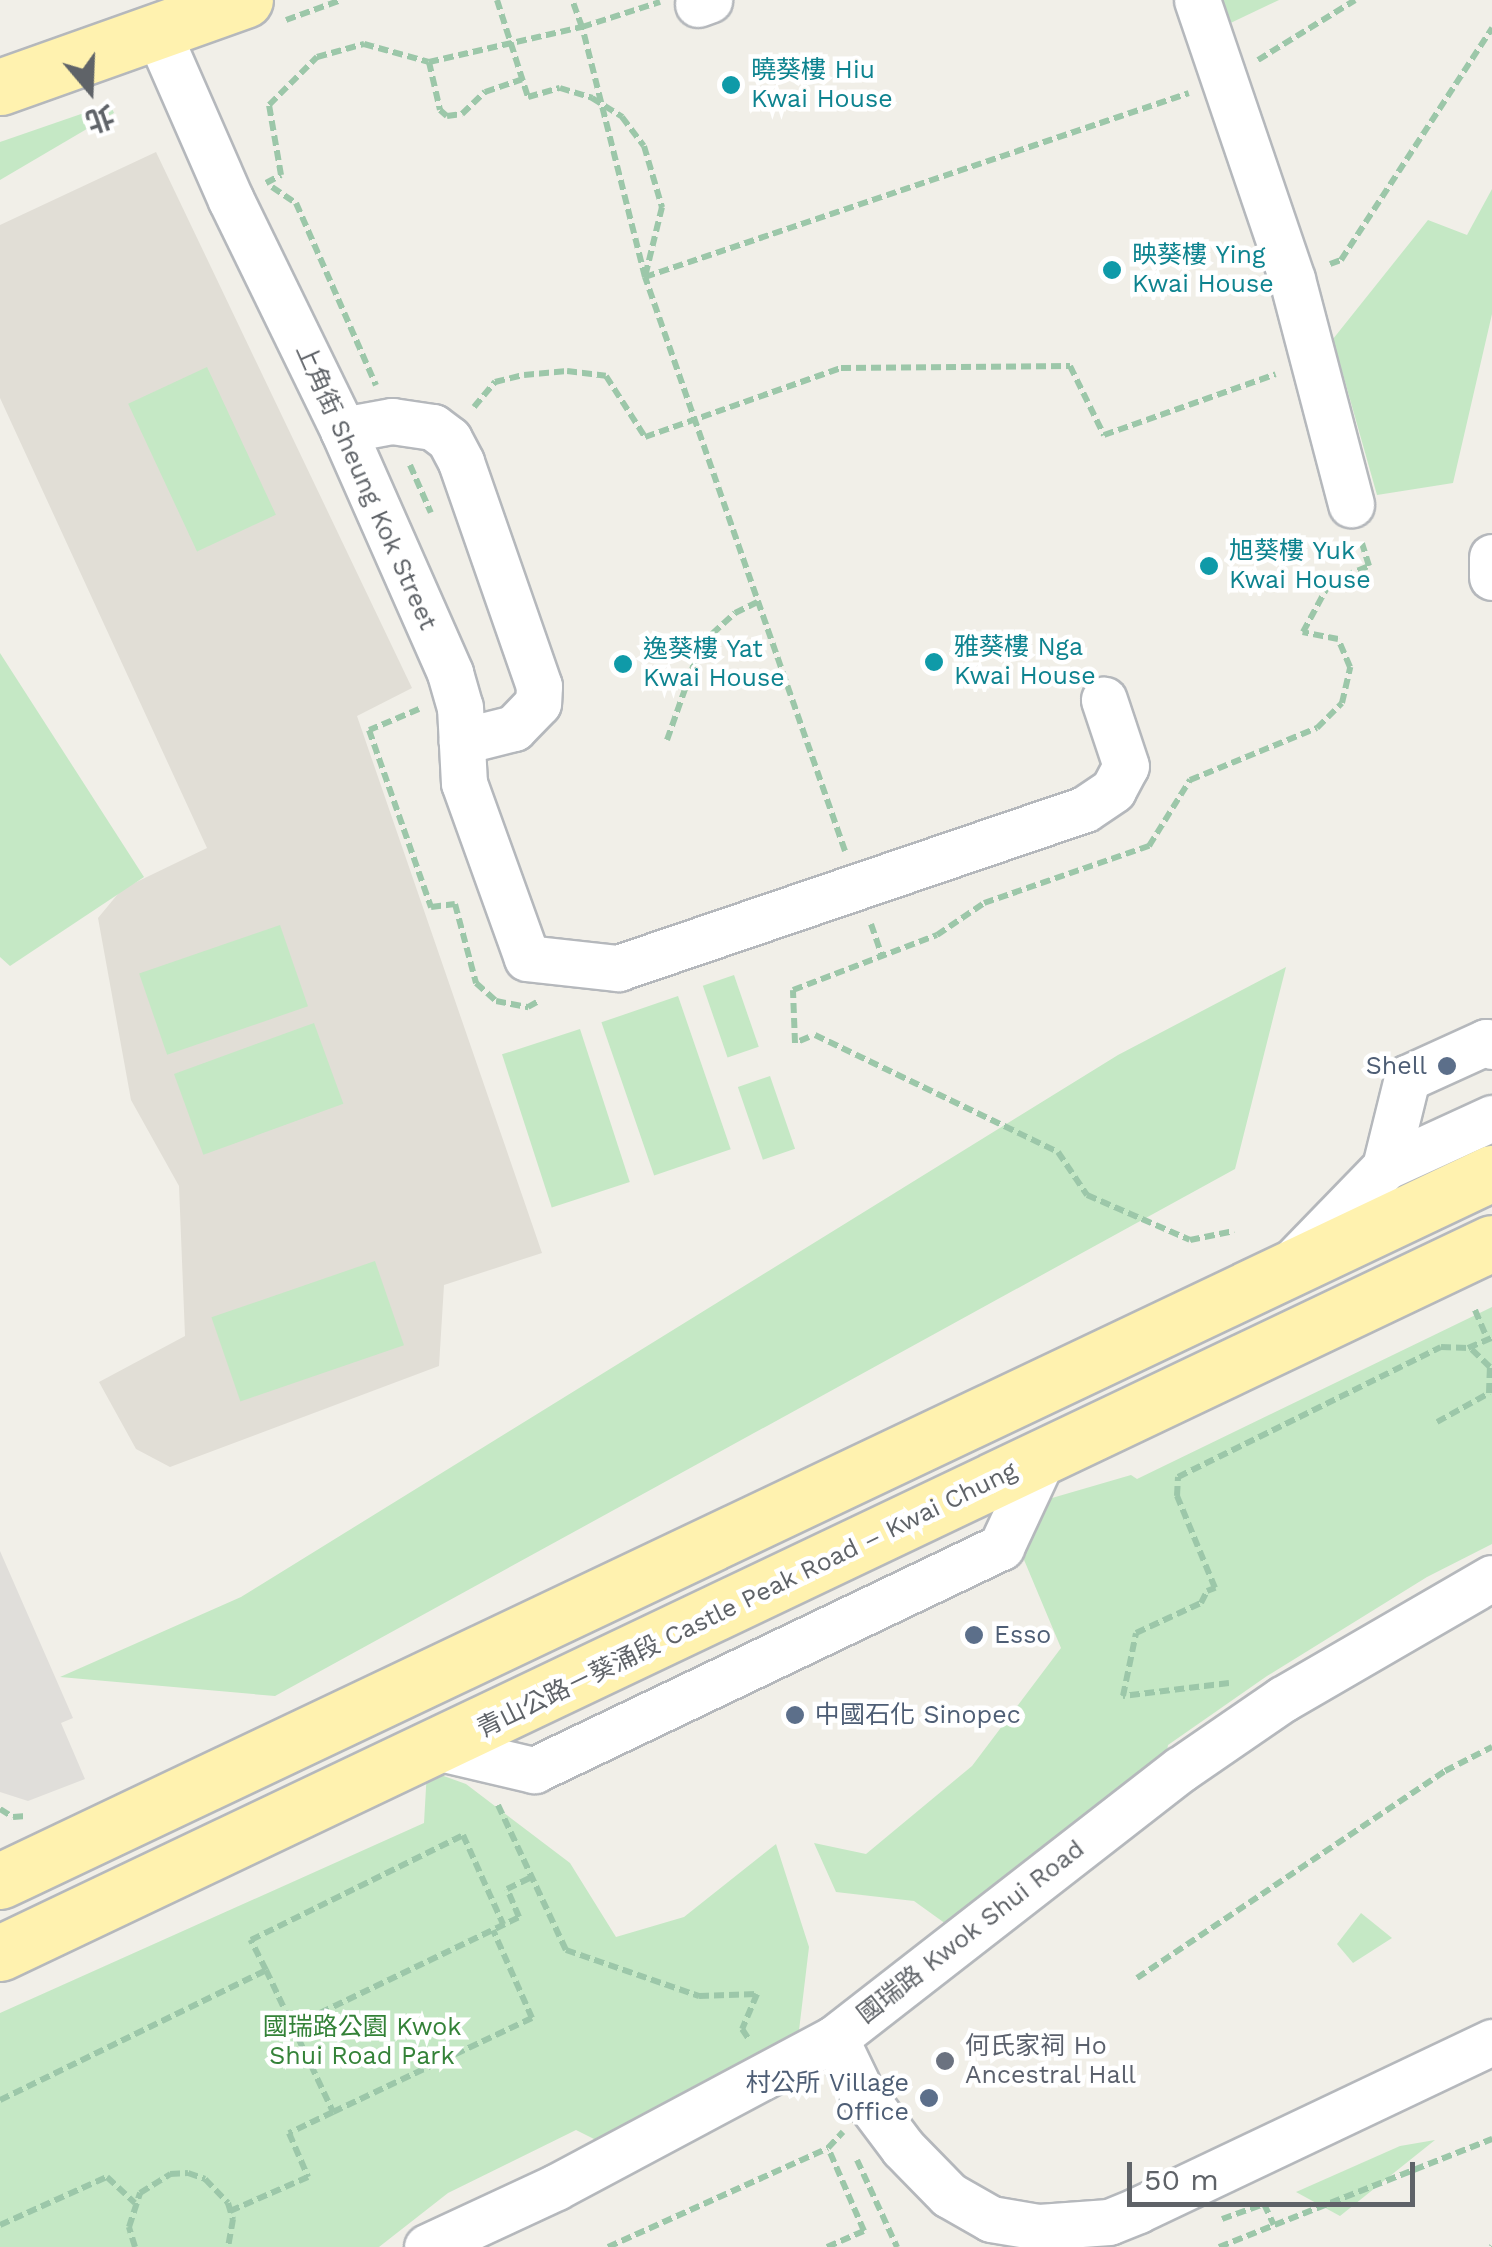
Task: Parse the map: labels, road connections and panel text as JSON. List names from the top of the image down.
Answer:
{
  "streets": {
    "main road": ["青山公路－葵涌段 Castle Peak Road – Kwai Chung"],
    "street": ["上角街 Sheung Kok Street", "國瑞路 Kwok Shui Road"]
  },
  "parks": ["國瑞路公園 Kwok Shui Road Park"],
  "places": [
    "曉葵樓 Hiu Kwai House",
    "映葵樓 Ying Kwai House",
    "旭葵樓 Yuk Kwai House",
    "雅葵樓 Nga Kwai House",
    "逸葵樓 Yat Kwai House",
    "Shell",
    "Esso",
    "中國石化 Sinopec",
    "何氏家祠 Ho Ancestral Hall",
    "村公所 Village Office"
  ],
  "scale_bar": "50 m",
  "north": "bottom"
}
